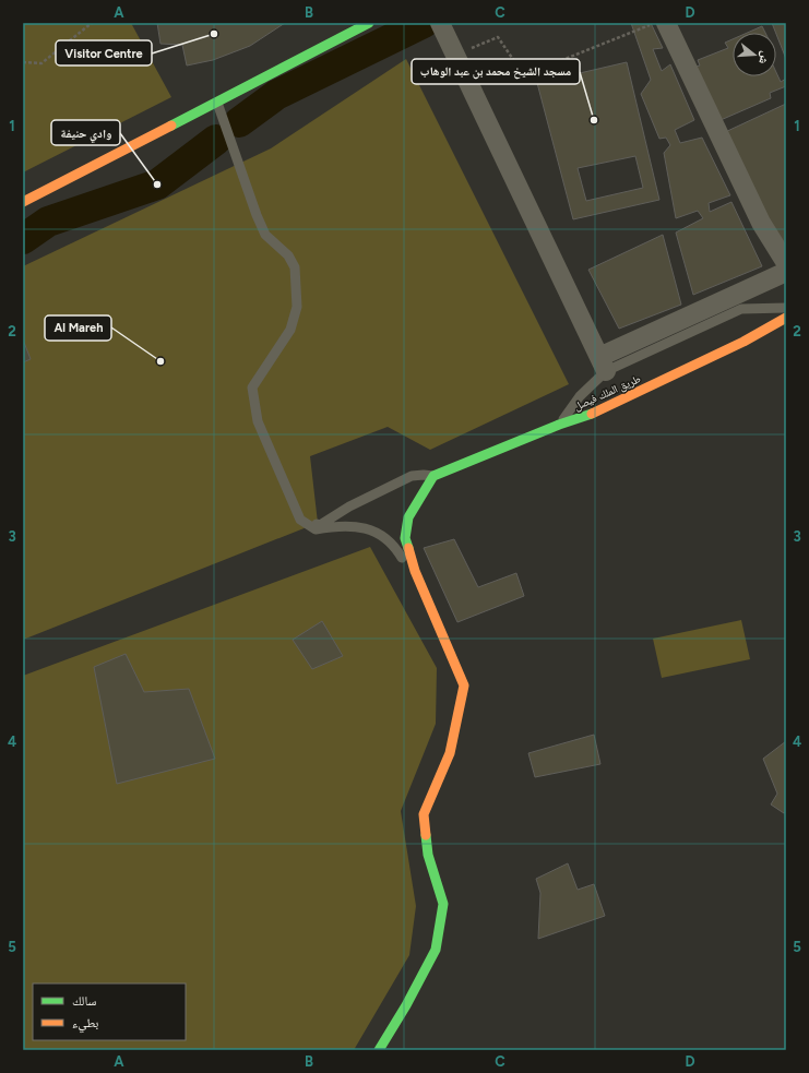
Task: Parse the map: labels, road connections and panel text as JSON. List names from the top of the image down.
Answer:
{
  "streets": {
    "street": ["طريق الملك فيصل"]
  },
  "places": [
    "Visitor Centre",
    "مسجد الشيخ محمد بن عبد الوهاب",
    "وادي حنيفة",
    "Al Mareh"
  ],
  "legend": ["سالك", "بطيء"],
  "north": "right",
  "grid": {
    "columns": [
      "A",
      "B",
      "C",
      "D"
    ],
    "rows": [
      "1",
      "2",
      "3",
      "4",
      "5"
    ]
  }
}
